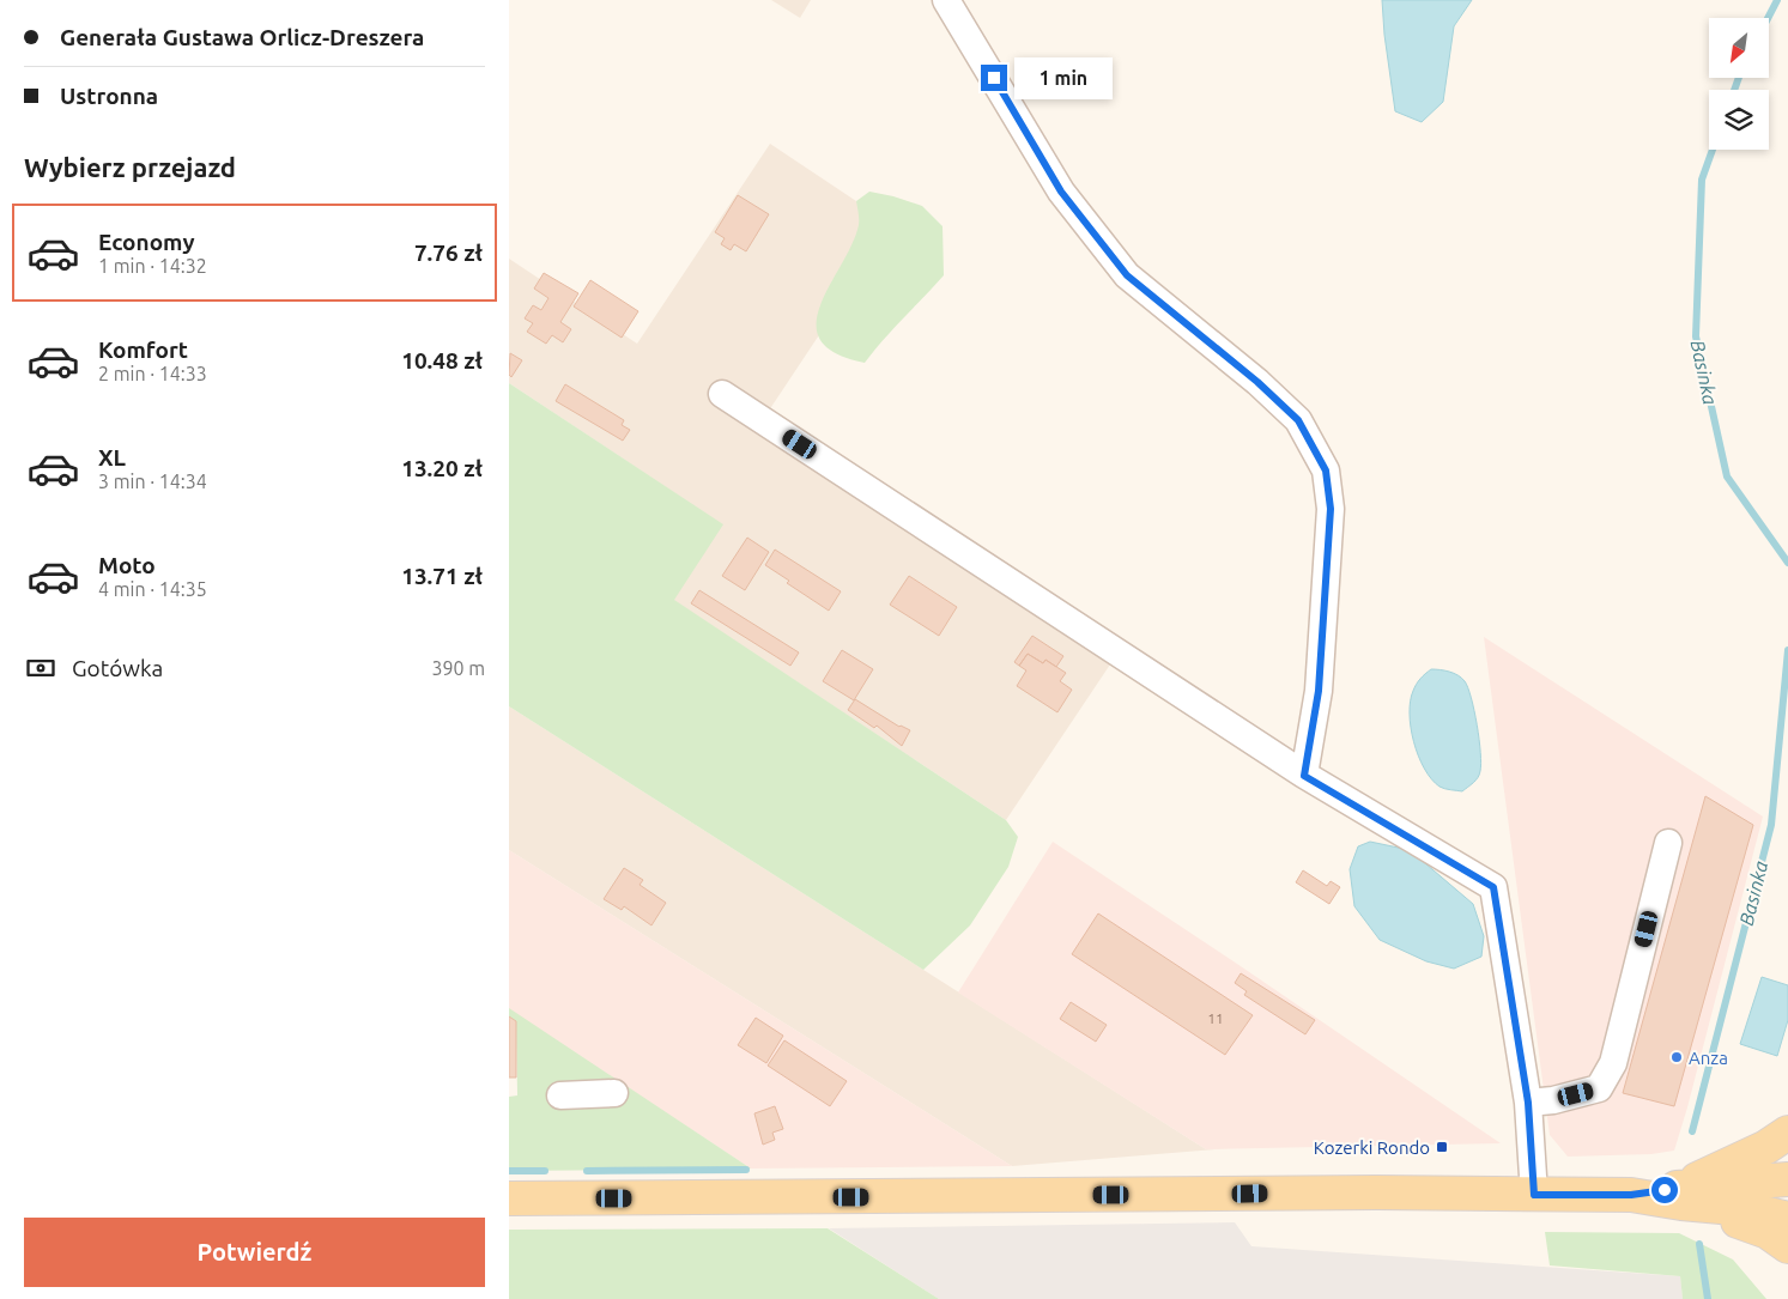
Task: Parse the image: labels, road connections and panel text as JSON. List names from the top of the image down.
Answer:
{
  "water": ["Basinka"],
  "places": {
    "other": ["Anza"],
    "transit": ["Kozerki Rondo"]
  },
  "house_numbers": ["11"],
  "north": "bottom left",
  "page": {
    "banner": ["Generała Gustawa Orlicz-Dreszera", "Ustronna"],
    "bubble": "1 min",
    "heading": "Wybierz przejazd",
    "list": [
      {
        "name": "Economy",
        "note": "1 min · 14:32",
        "value": "7.76 zł"
      },
      {
        "name": "Komfort",
        "note": "2 min · 14:33",
        "value": "10.48 zł"
      },
      {
        "name": "XL",
        "note": "3 min · 14:34",
        "value": "13.20 zł"
      },
      {
        "name": "Moto",
        "note": "4 min · 14:35",
        "value": "13.71 zł"
      }
    ],
    "pay": ["Gotówka", "390 m"],
    "buttons": "Potwierdź"
  }
}
